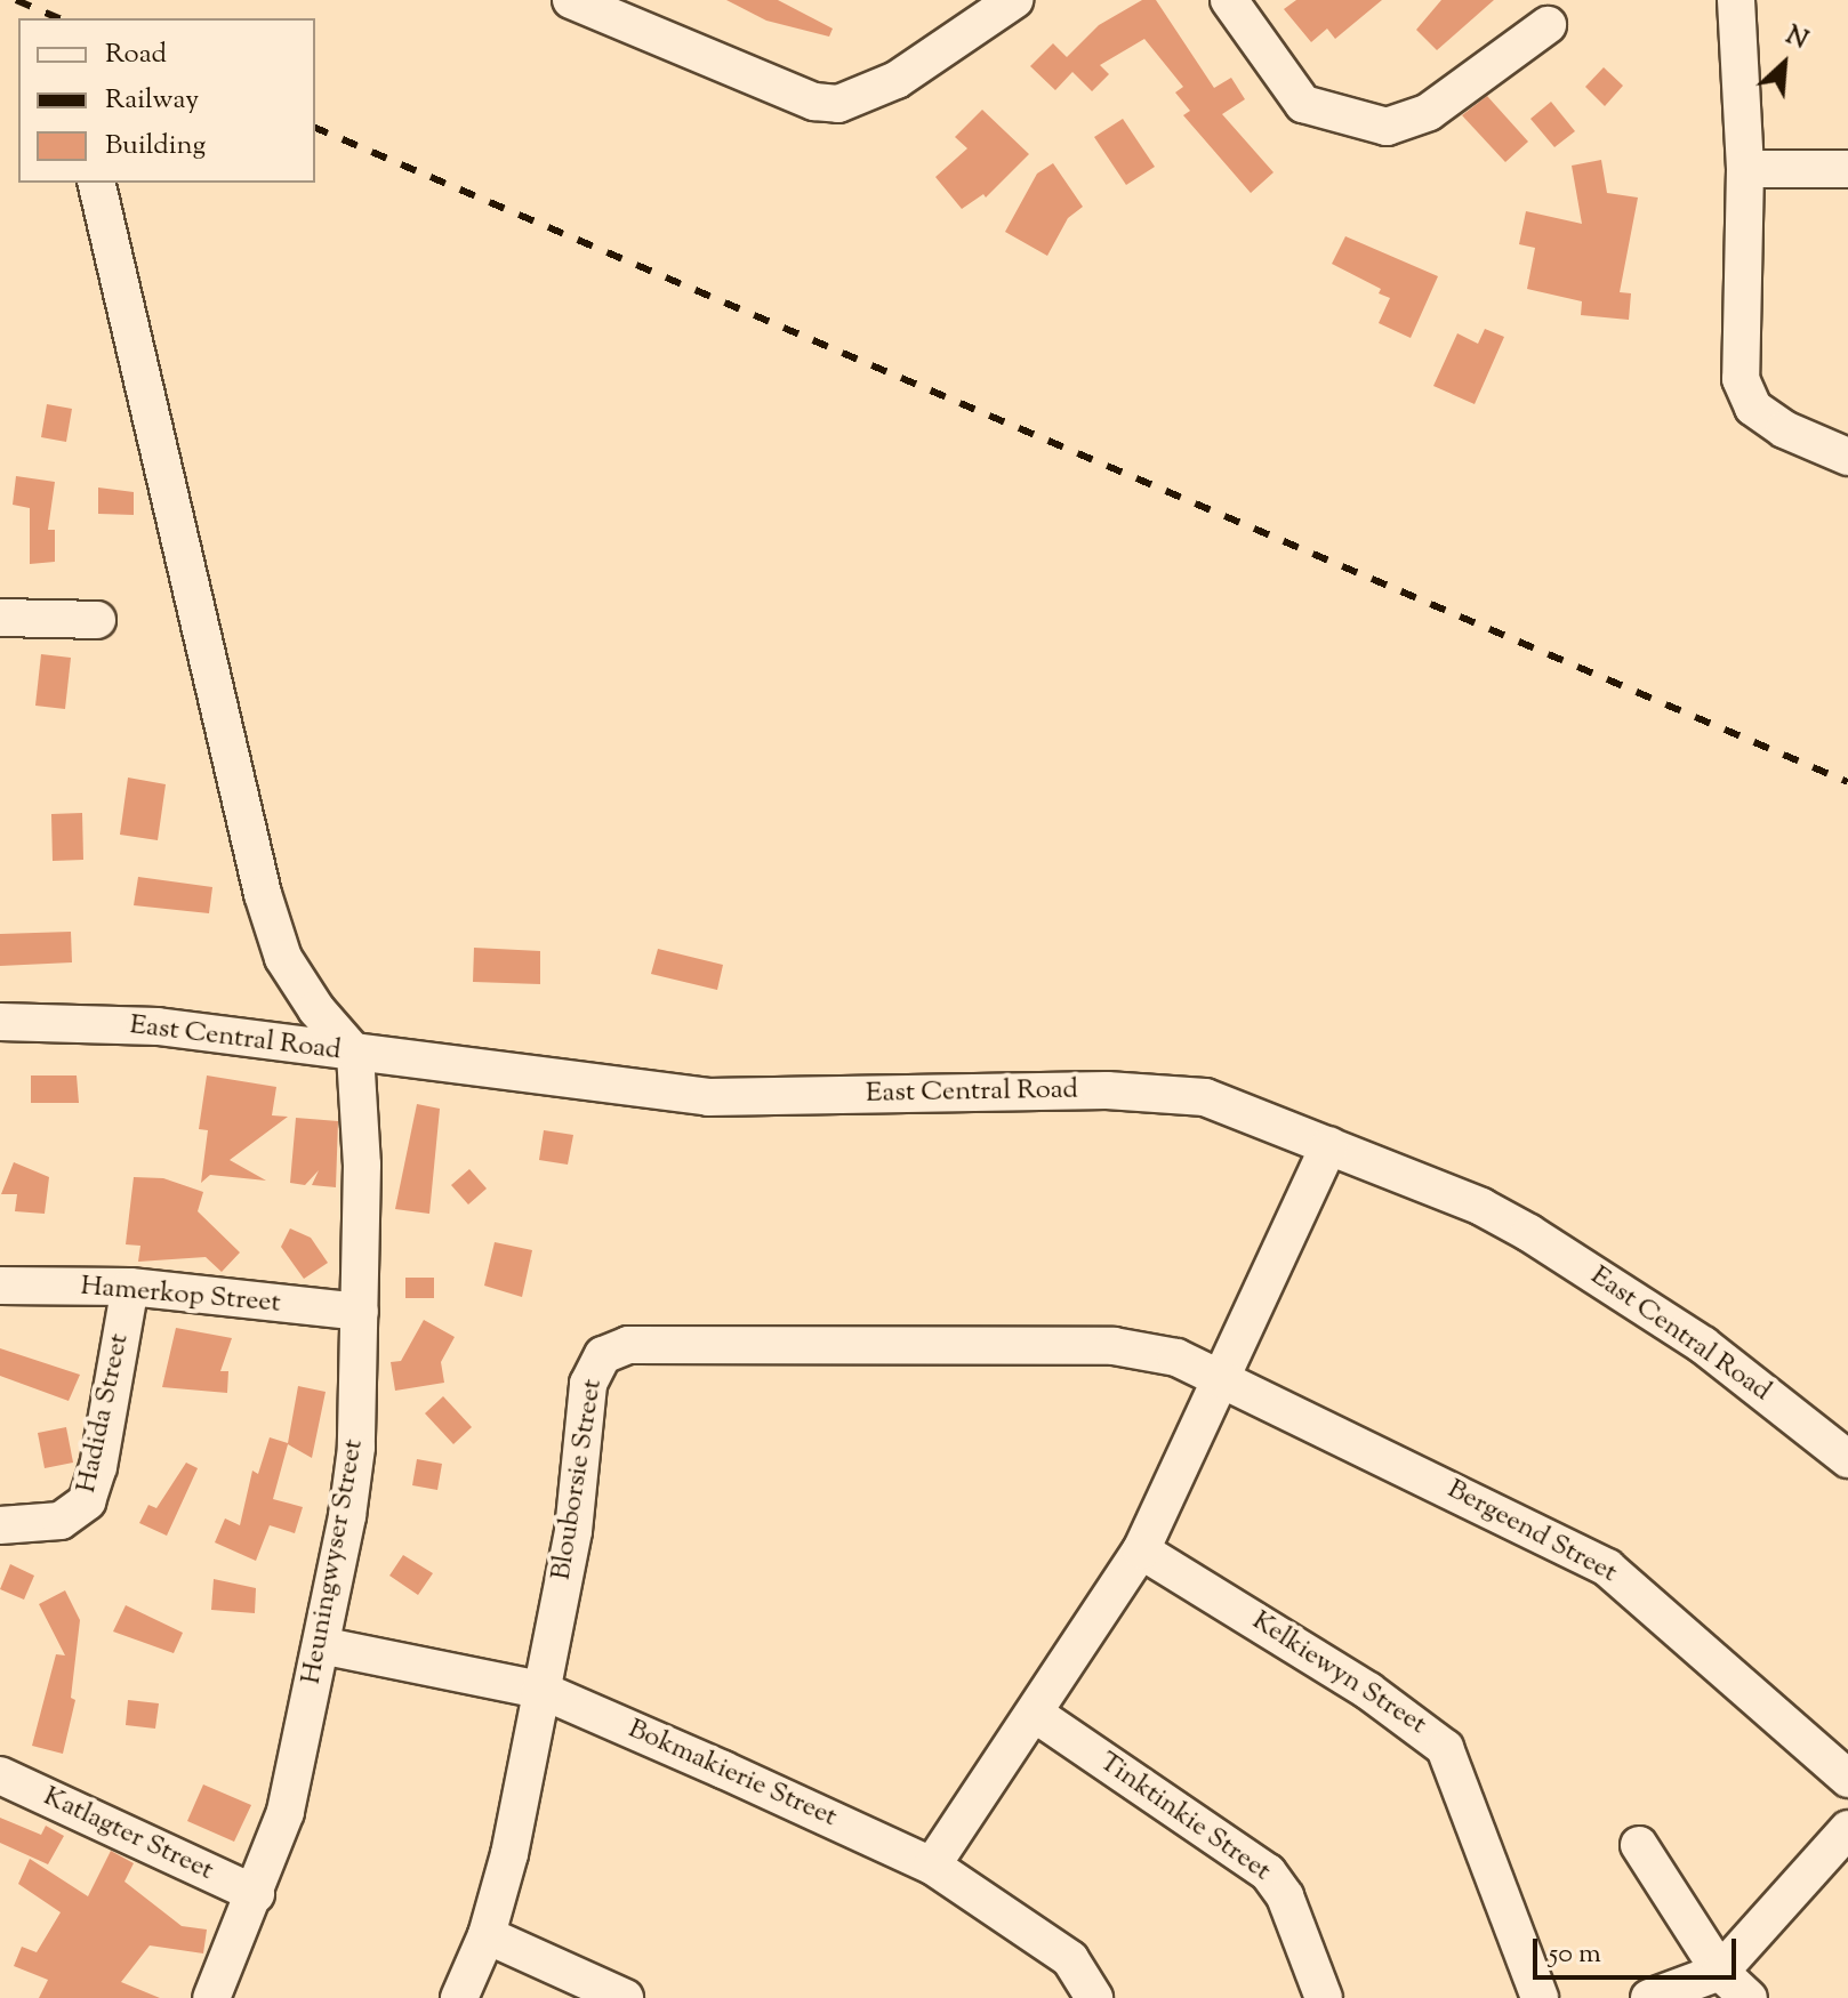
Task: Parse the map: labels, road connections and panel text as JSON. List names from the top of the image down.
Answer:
{
  "streets": {
    "street": [
      "East Central Road",
      "Hamerkop Street",
      "Hadida Street",
      "Blouborsie Street",
      "Bergeend Street",
      "Heuningwyser Street",
      "Kelkiewyn Street",
      "Bokmakierie Street",
      "Tinktinkie Street",
      "Katlagter Street"
    ]
  },
  "crossings": [
    ["East Central Road", "Heuningwyser Street"],
    ["Hamerkop Street", "Hadida Street"],
    ["Hamerkop Street", "Heuningwyser Street"],
    ["Blouborsie Street", "Bergeend Street"],
    ["Blouborsie Street", "Bokmakierie Street"],
    ["Heuningwyser Street", "Bokmakierie Street"],
    ["Heuningwyser Street", "Katlagter Street"]
  ],
  "legend": ["Road", "Railway", "Building"],
  "scale_bar": "50 m",
  "north": "top right"
}
